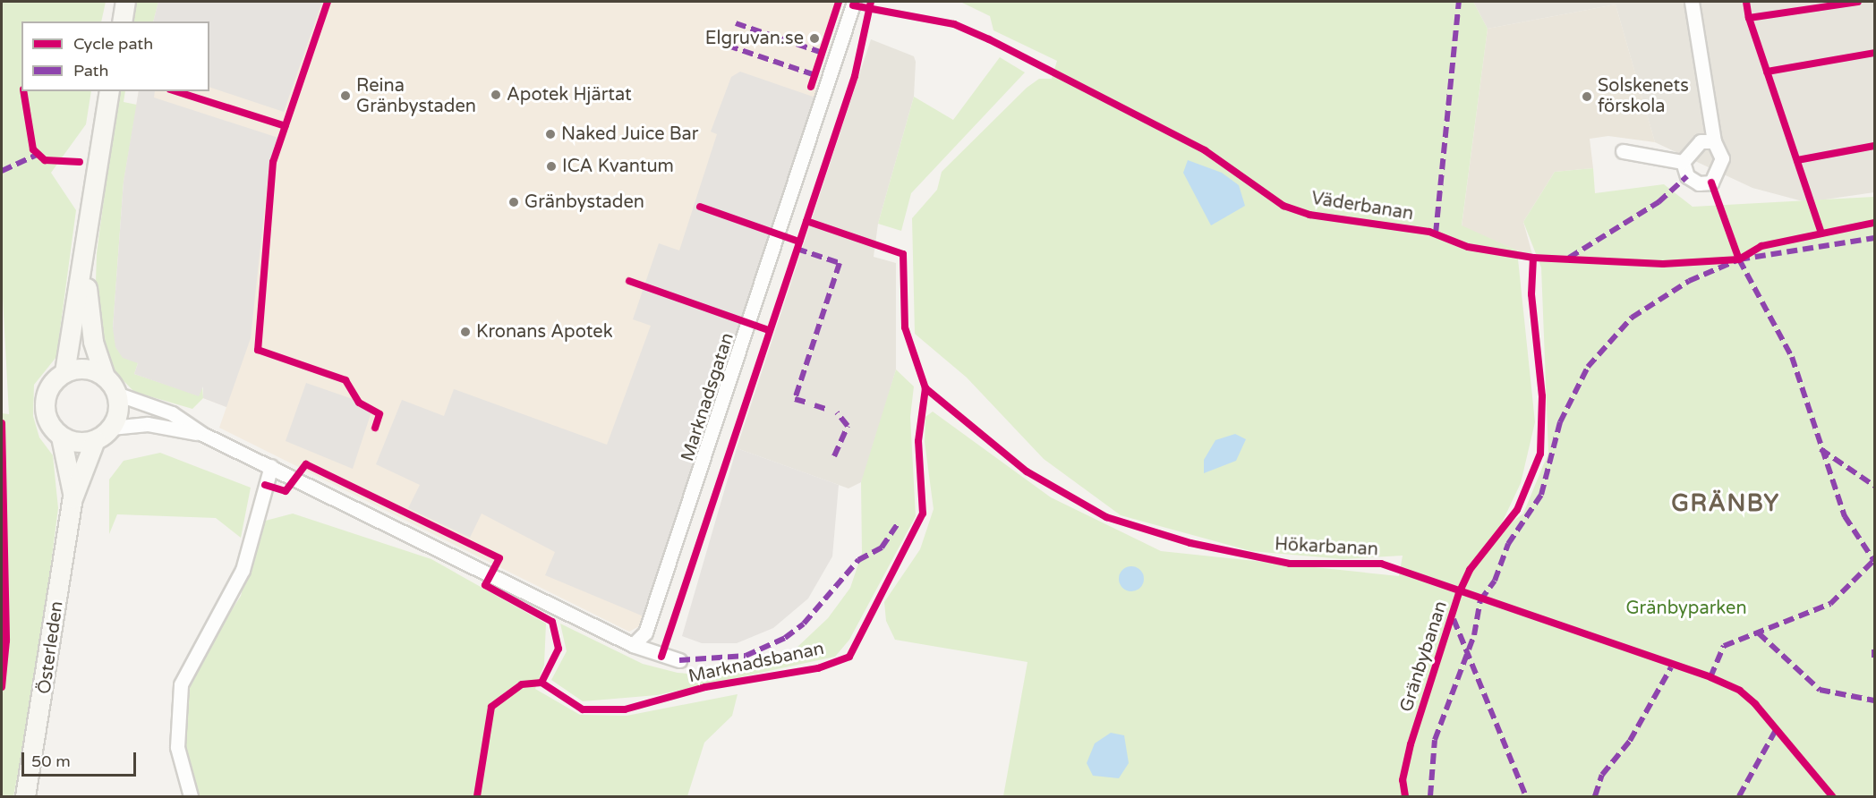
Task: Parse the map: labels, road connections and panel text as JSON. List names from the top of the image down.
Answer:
{
  "streets": {
    "main road": ["Österleden"],
    "street": ["Marknadsgatan"],
    "cycle path": [
      "Väderbanan",
      "Hökarbanan",
      "Gränbybanan",
      "Marknadsbanan"
    ]
  },
  "districts": ["GRÄNBY"],
  "parks": ["Gränbyparken"],
  "places": [
    "Elgruvan.se",
    "Apotek Hjärtat",
    "Reina Gränbystaden",
    "Solskenets förskola",
    "Naked Juice Bar",
    "ICA Kvantum",
    "Gränbystaden",
    "Kronans Apotek"
  ],
  "legend": ["Cycle path", "Path"],
  "scale_bar": "50 m"
}
